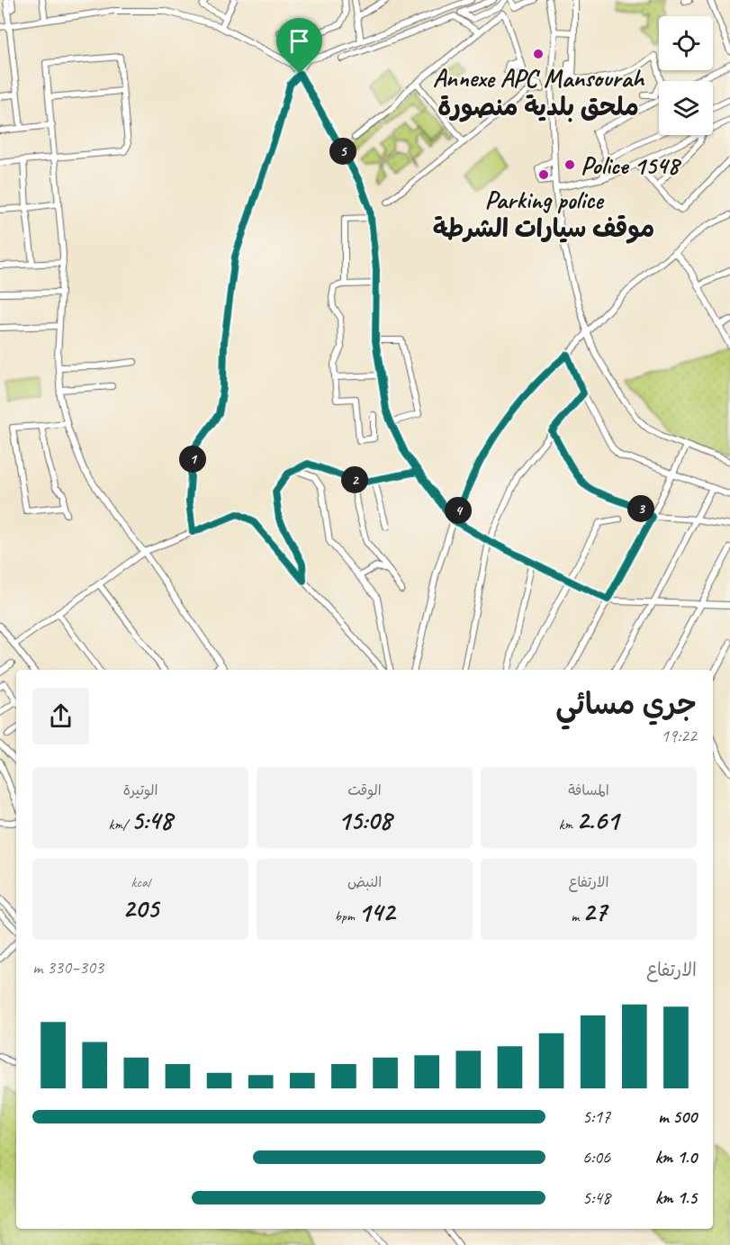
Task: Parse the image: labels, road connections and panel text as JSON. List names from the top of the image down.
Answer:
{
  "places": ["Annexe APC Mansourah ملحق بلدية منصورة", "Police 1548", "Parking police موقف سيارات الشرطة"],
  "page": {
    "pins": [
      "5",
      "1",
      "2",
      "3",
      "4"
    ],
    "heading": ["جري مسائي", "19:22"],
    "stats": [
      ["المسافة", "2.61 km"],
      ["الوقت", "15:08"],
      ["الوتيرة", "5:48 /km"],
      ["الارتفاع", "27 m"],
      ["النبض", "142 bpm"],
      ["kcal", "205"]
    ],
    "chart": ["الارتفاع", "303–330 m"],
    "list": [
      {
        "name": "500 m",
        "note": "5:17"
      },
      {
        "name": "1.0 km",
        "note": "6:06"
      },
      {
        "name": "1.5 km",
        "note": "5:48"
      }
    ]
  }
}
